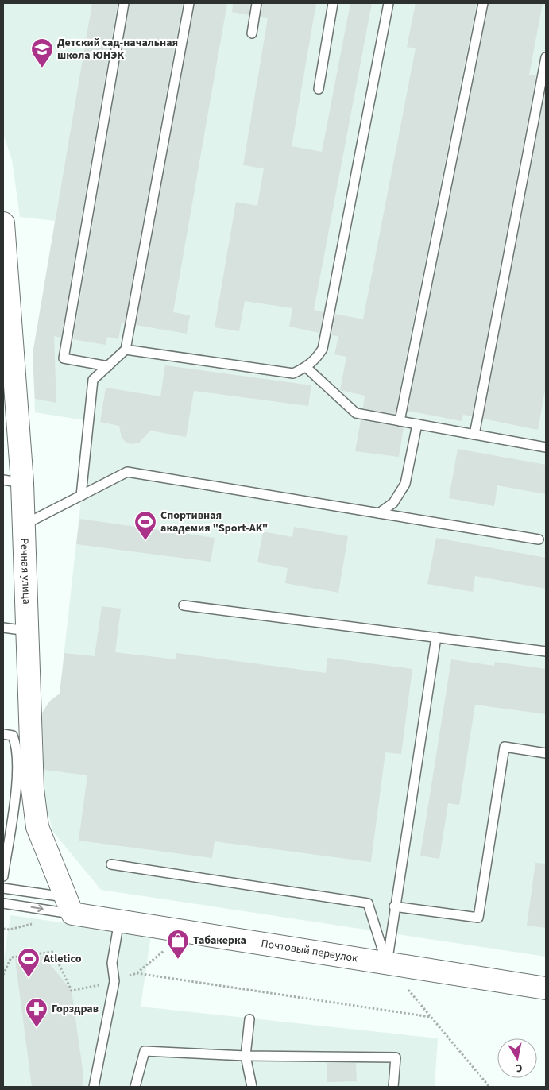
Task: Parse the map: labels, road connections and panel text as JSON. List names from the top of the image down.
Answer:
{
  "streets": {
    "street": ["Речная улица", "Почтовый переулок"]
  },
  "crossings": [
    ["Речная улица", "Почтовый переулок"]
  ],
  "places": {
    "school or university": ["Детский сад-начальная школа ЮНЭК"],
    "sports": ["Спортивная академия \"Sport-AK\"", "Atletico"],
    "shop": ["Табакерка"],
    "pharmacy": ["Горздрав"]
  },
  "north": "bottom"
}
